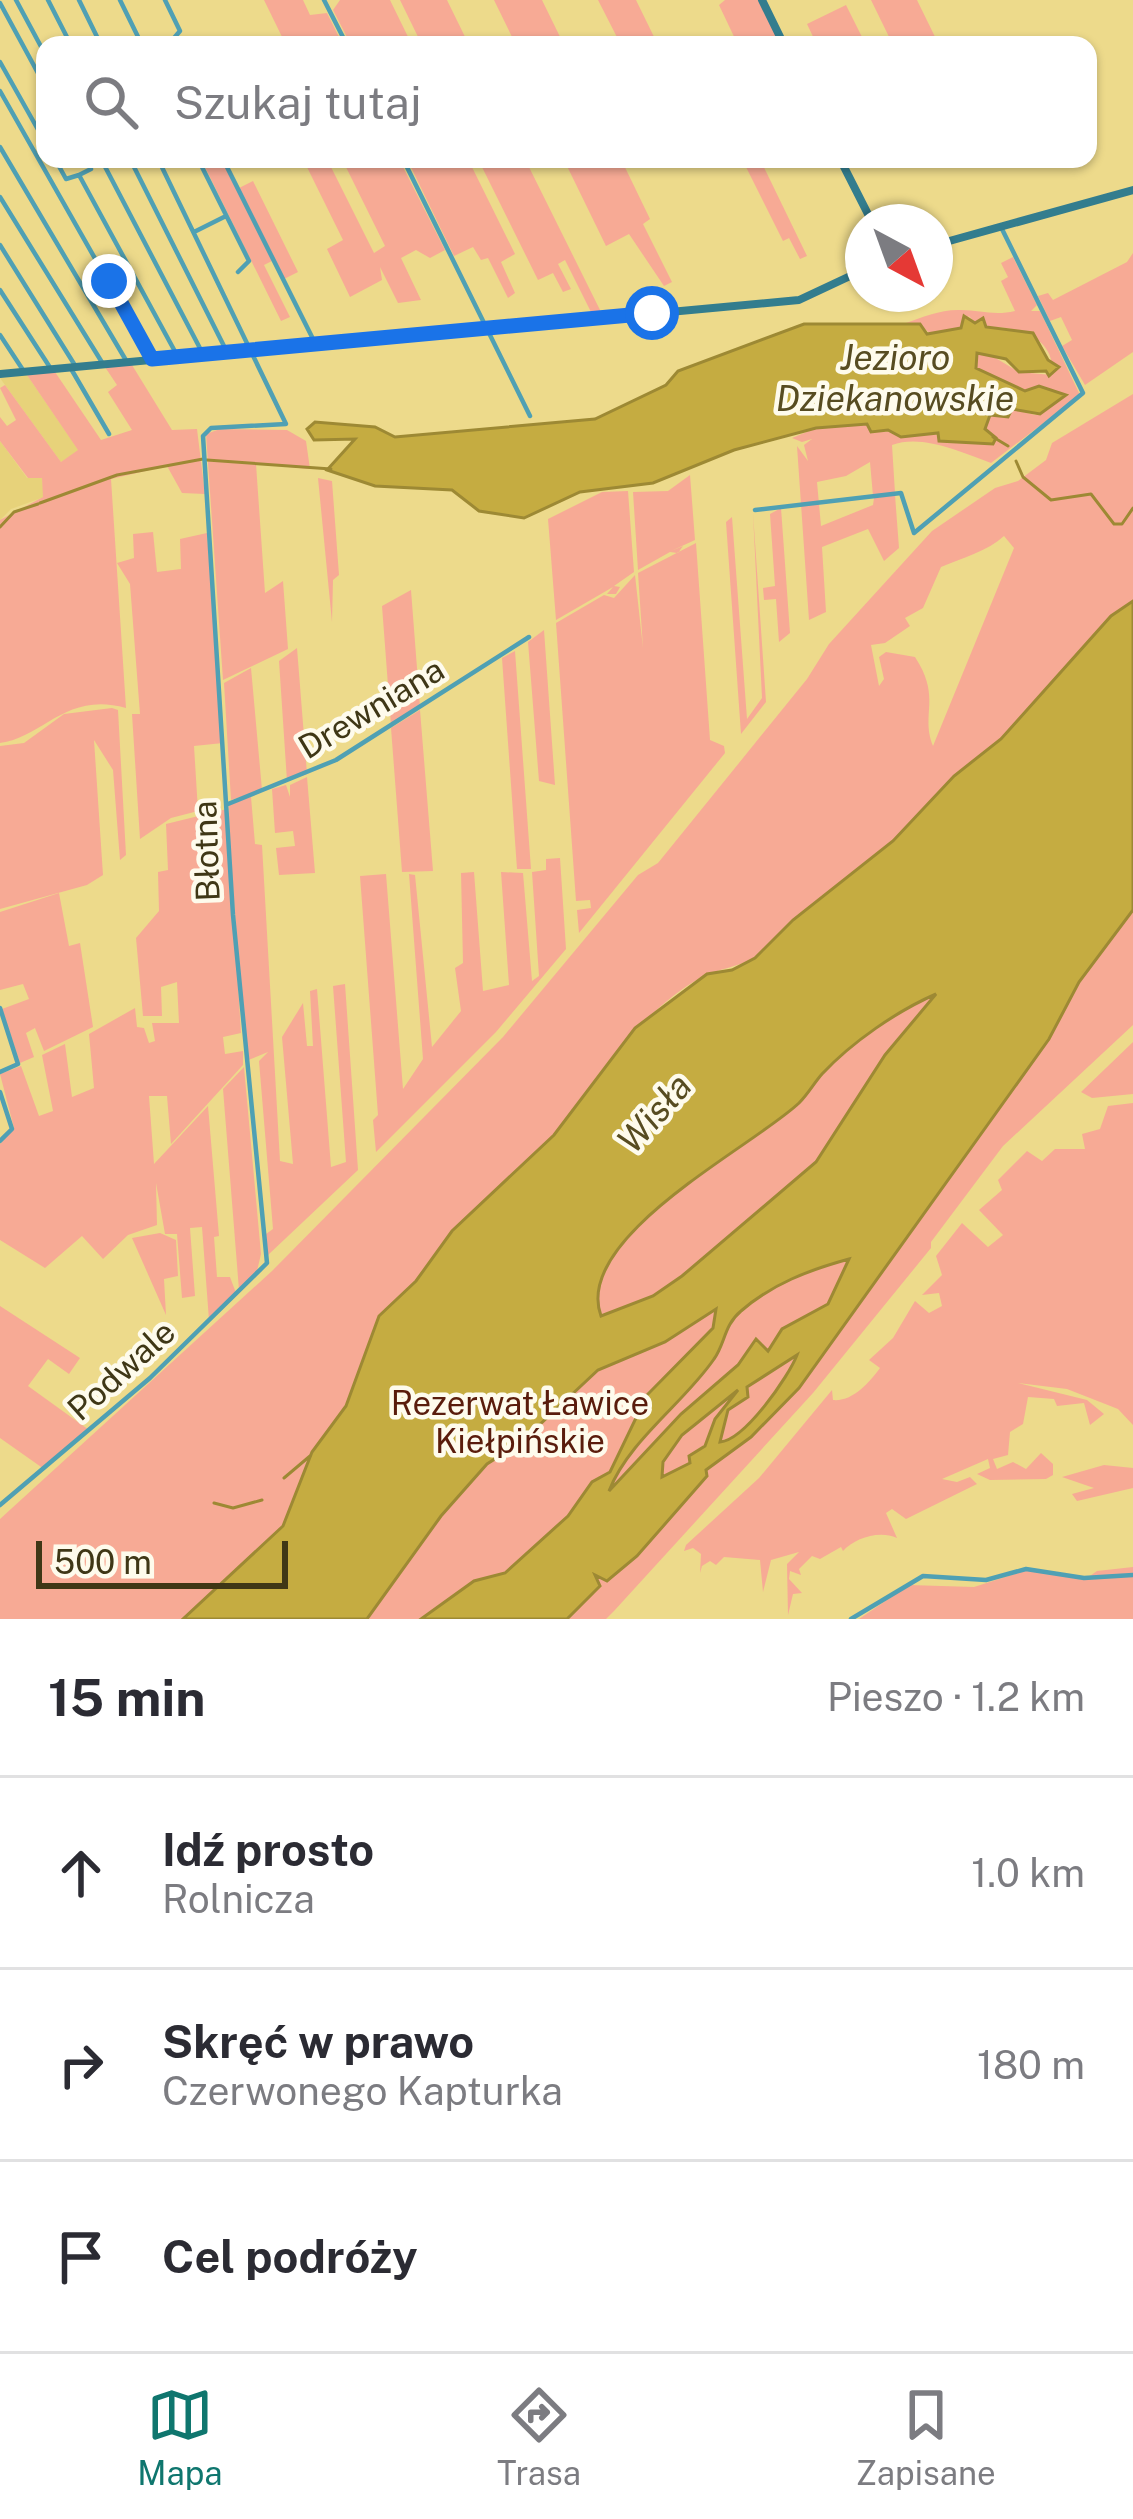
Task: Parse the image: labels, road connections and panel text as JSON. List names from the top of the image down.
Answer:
{
  "streets": {
    "street": ["Drewniana", "Błotna", "Podwale"]
  },
  "crossings": [
    ["Drewniana", "Błotna"],
    ["Błotna", "Podwale"]
  ],
  "water": ["Jezioro Dziekanowskie", "Wisła"],
  "parks": ["Rezerwat Ławice Kiełpińskie"],
  "scale_bar": "500 m",
  "north": "bottom right",
  "page": {
    "search": "Szukaj tutaj",
    "scale": "500 m",
    "heading": ["15 min", "Pieszo · 1.2 km"],
    "list": [
      ["Idź prosto", "Rolnicza", "1.0 km"],
      ["Skręć w prawo", "Czerwonego Kapturka", "180 m"],
      "Cel podróży"
    ],
    "nav": ["Mapa", "Trasa", "Zapisane"]
  }
}
